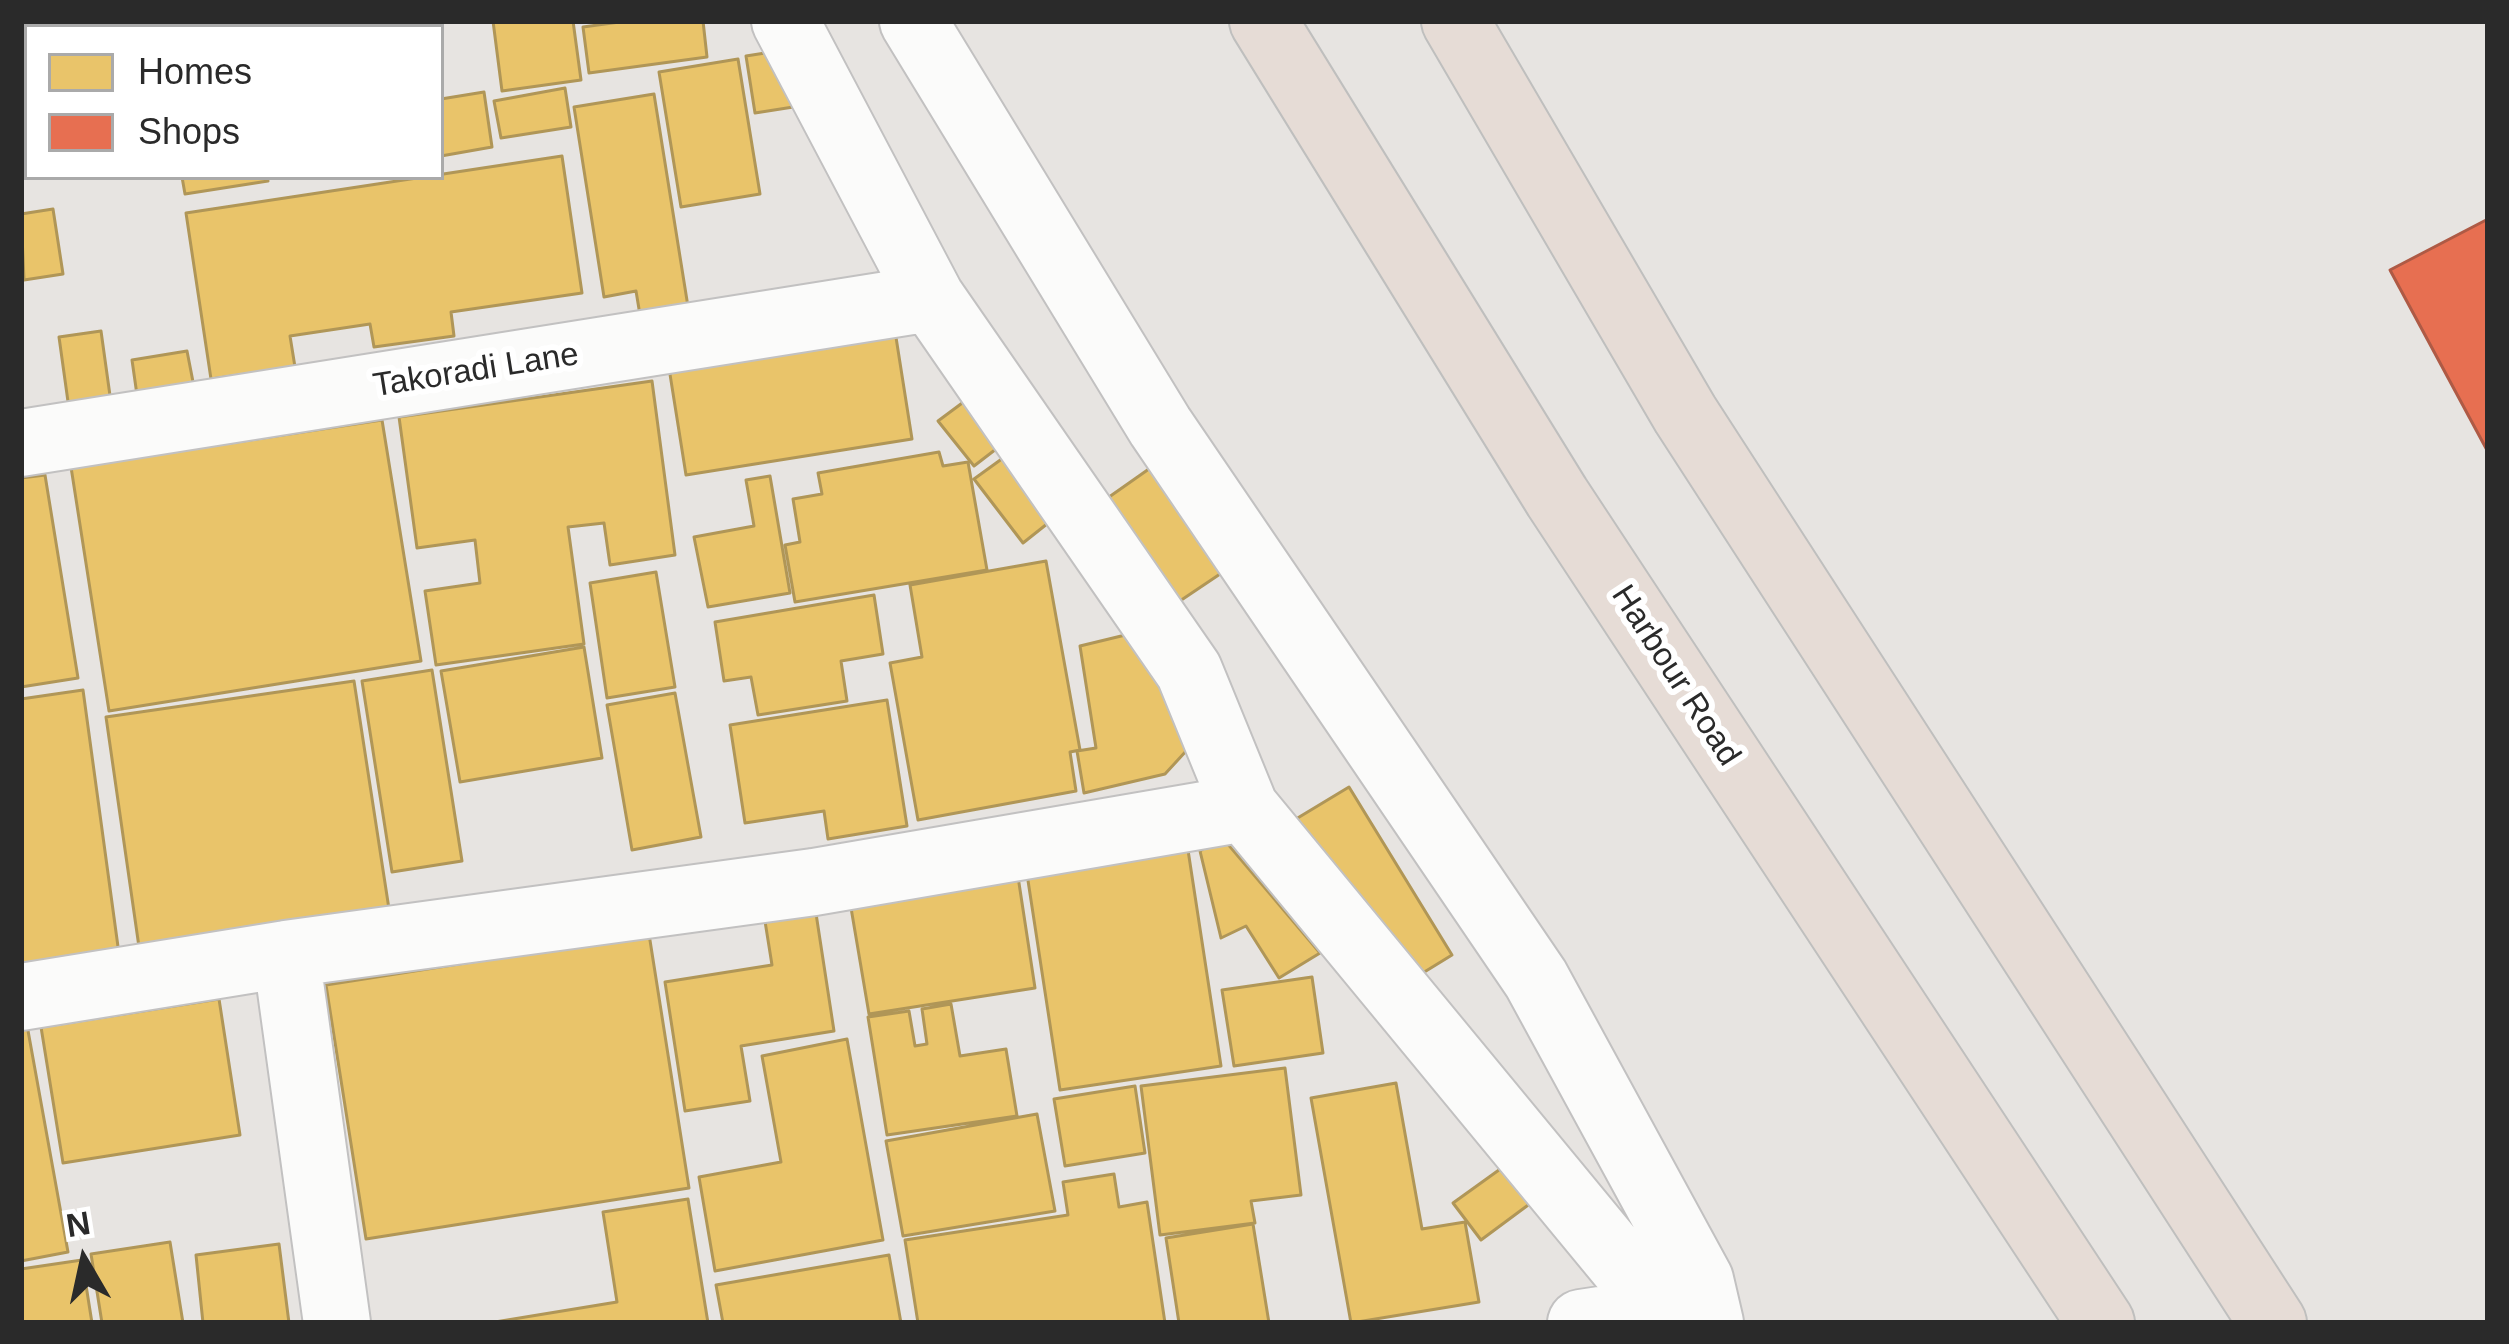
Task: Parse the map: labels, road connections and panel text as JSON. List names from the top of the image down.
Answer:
{
  "streets": {
    "highway": ["Harbour Road"],
    "street": ["Takoradi Lane"]
  },
  "legend": ["Homes", "Shops"],
  "north": "top"
}
